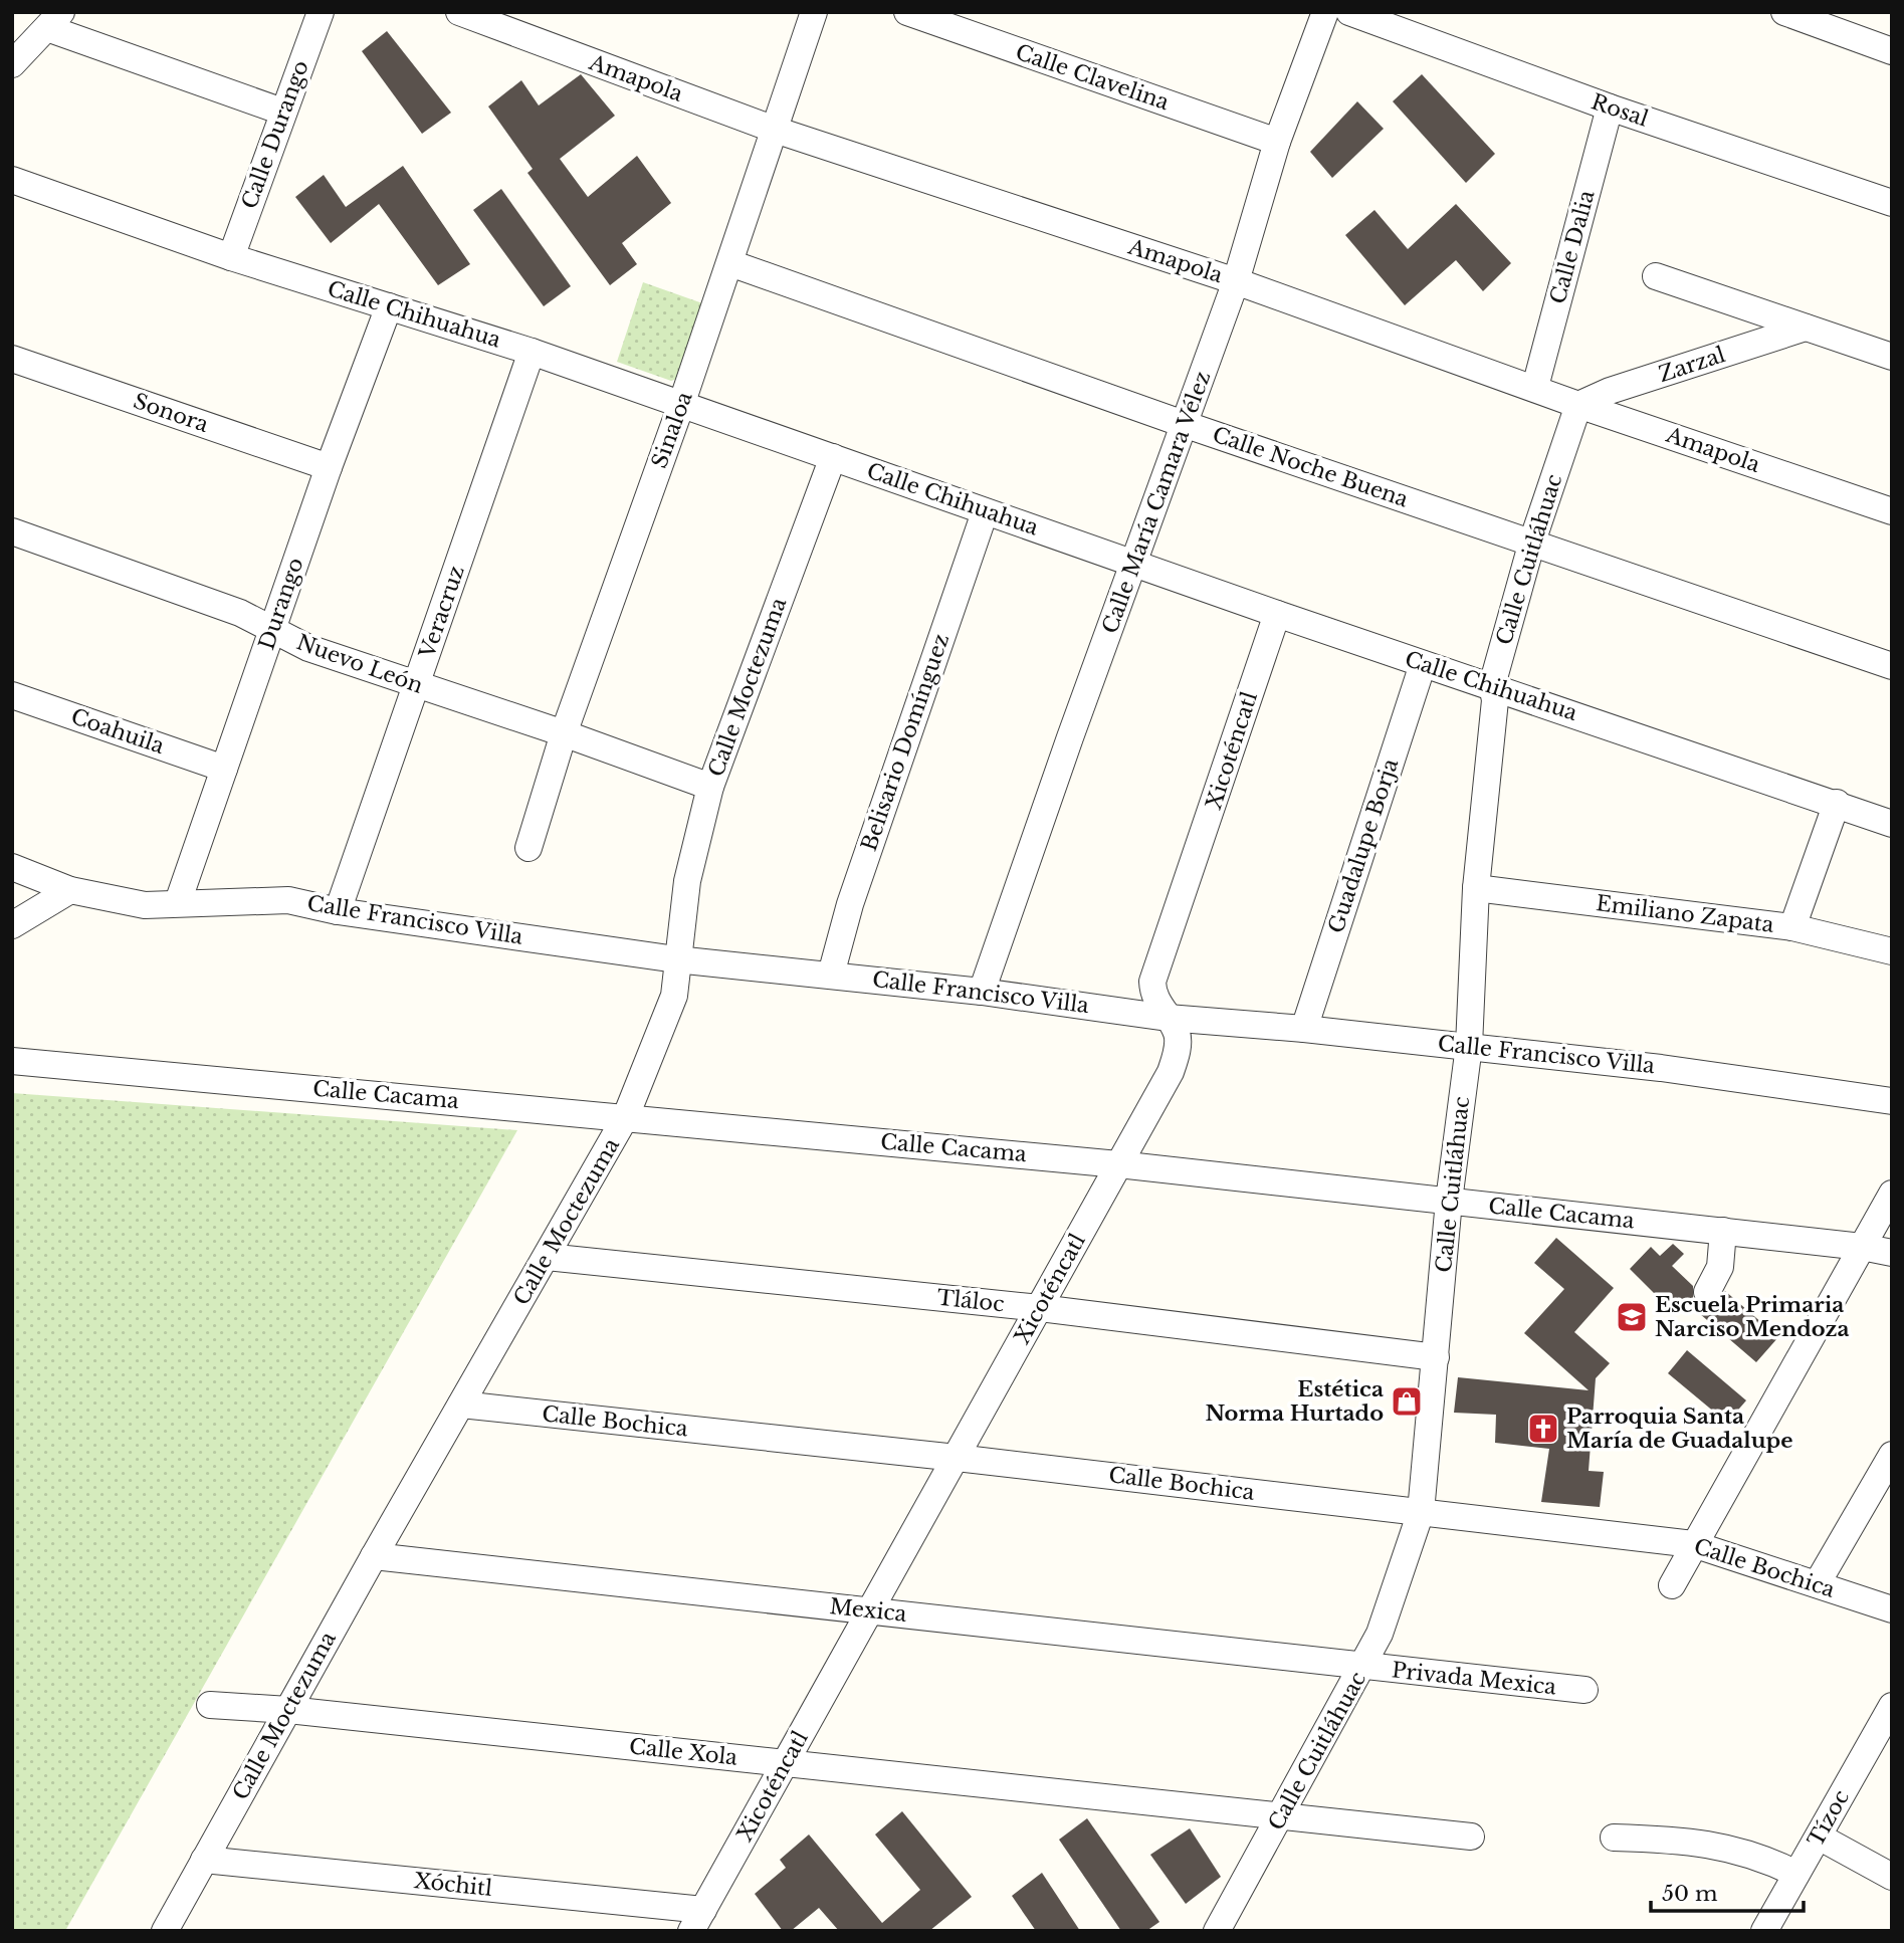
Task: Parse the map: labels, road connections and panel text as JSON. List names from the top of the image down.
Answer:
{
  "streets": {
    "street": [
      "Calle Clavelina",
      "Amapola",
      "Rosal",
      "Calle Durango",
      "Calle Dalia",
      "Calle Chihuahua",
      "Zarzal",
      "Sonora",
      "Sinaloa",
      "Calle Noche Buena",
      "Calle María Camara Vélez",
      "Calle Cuitláhuac",
      "Durango",
      "Veracruz",
      "Nuevo León",
      "Calle Moctezuma",
      "Coahuila",
      "Belisario Domínguez",
      "Xicoténcatl",
      "Guadalupe Borja",
      "Emiliano Zapata",
      "Calle Francisco Villa",
      "Calle Cacama",
      "Tláloc",
      "Calle Bochica",
      "Mexica",
      "Privada Mexica",
      "Calle Xola",
      "Tízoc",
      "Xóchitl"
    ]
  },
  "crossings": [
    ["Calle Clavelina", "Calle María Camara Vélez"],
    ["Amapola", "Calle Dalia"],
    ["Amapola", "Zarzal"],
    ["Amapola", "Sinaloa"],
    ["Amapola", "Calle María Camara Vélez"],
    ["Amapola", "Calle Cuitláhuac"],
    ["Rosal", "Calle Dalia"],
    ["Calle Durango", "Calle Chihuahua"],
    ["Calle Chihuahua", "Sinaloa"],
    ["Calle Chihuahua", "Calle María Camara Vélez"],
    ["Calle Chihuahua", "Calle Cuitláhuac"],
    ["Calle Chihuahua", "Durango"],
    ["Calle Chihuahua", "Veracruz"],
    ["Calle Chihuahua", "Calle Moctezuma"],
    ["Calle Chihuahua", "Belisario Domínguez"],
    ["Calle Chihuahua", "Xicoténcatl"],
    ["Calle Chihuahua", "Guadalupe Borja"],
    ["Zarzal", "Calle Cuitláhuac"],
    ["Sonora", "Durango"],
    ["Sinaloa", "Calle Noche Buena"],
    ["Sinaloa", "Nuevo León"],
    ["Calle Noche Buena", "Calle María Camara Vélez"],
    ["Calle Noche Buena", "Calle Cuitláhuac"],
    ["Calle María Camara Vélez", "Calle Francisco Villa"],
    ["Calle Cuitláhuac", "Emiliano Zapata"],
    ["Calle Cuitláhuac", "Calle Francisco Villa"],
    ["Calle Cuitláhuac", "Calle Cacama"],
    ["Calle Cuitláhuac", "Tláloc"],
    ["Calle Cuitláhuac", "Calle Bochica"],
    ["Calle Cuitláhuac", "Mexica"],
    ["Calle Cuitláhuac", "Privada Mexica"],
    ["Calle Cuitláhuac", "Calle Xola"],
    ["Durango", "Nuevo León"],
    ["Durango", "Coahuila"],
    ["Durango", "Calle Francisco Villa"],
    ["Veracruz", "Nuevo León"],
    ["Veracruz", "Calle Francisco Villa"],
    ["Nuevo León", "Calle Moctezuma"],
    ["Calle Moctezuma", "Calle Francisco Villa"],
    ["Calle Moctezuma", "Calle Cacama"],
    ["Calle Moctezuma", "Tláloc"],
    ["Calle Moctezuma", "Calle Bochica"],
    ["Calle Moctezuma", "Mexica"],
    ["Calle Moctezuma", "Calle Xola"],
    ["Calle Moctezuma", "Xóchitl"],
    ["Belisario Domínguez", "Calle Francisco Villa"],
    ["Xicoténcatl", "Calle Francisco Villa"],
    ["Xicoténcatl", "Calle Cacama"],
    ["Xicoténcatl", "Tláloc"],
    ["Xicoténcatl", "Calle Bochica"],
    ["Xicoténcatl", "Mexica"],
    ["Xicoténcatl", "Calle Xola"],
    ["Xicoténcatl", "Xóchitl"],
    ["Guadalupe Borja", "Calle Francisco Villa"],
    ["Mexica", "Privada Mexica"]
  ],
  "places": {
    "school or university": ["Escuela Primaria Narciso Mendoza"],
    "shop": ["Estética Norma Hurtado"],
    "church": ["Parroquia Santa María de Guadalupe"]
  },
  "scale_bar": "50 m"
}
